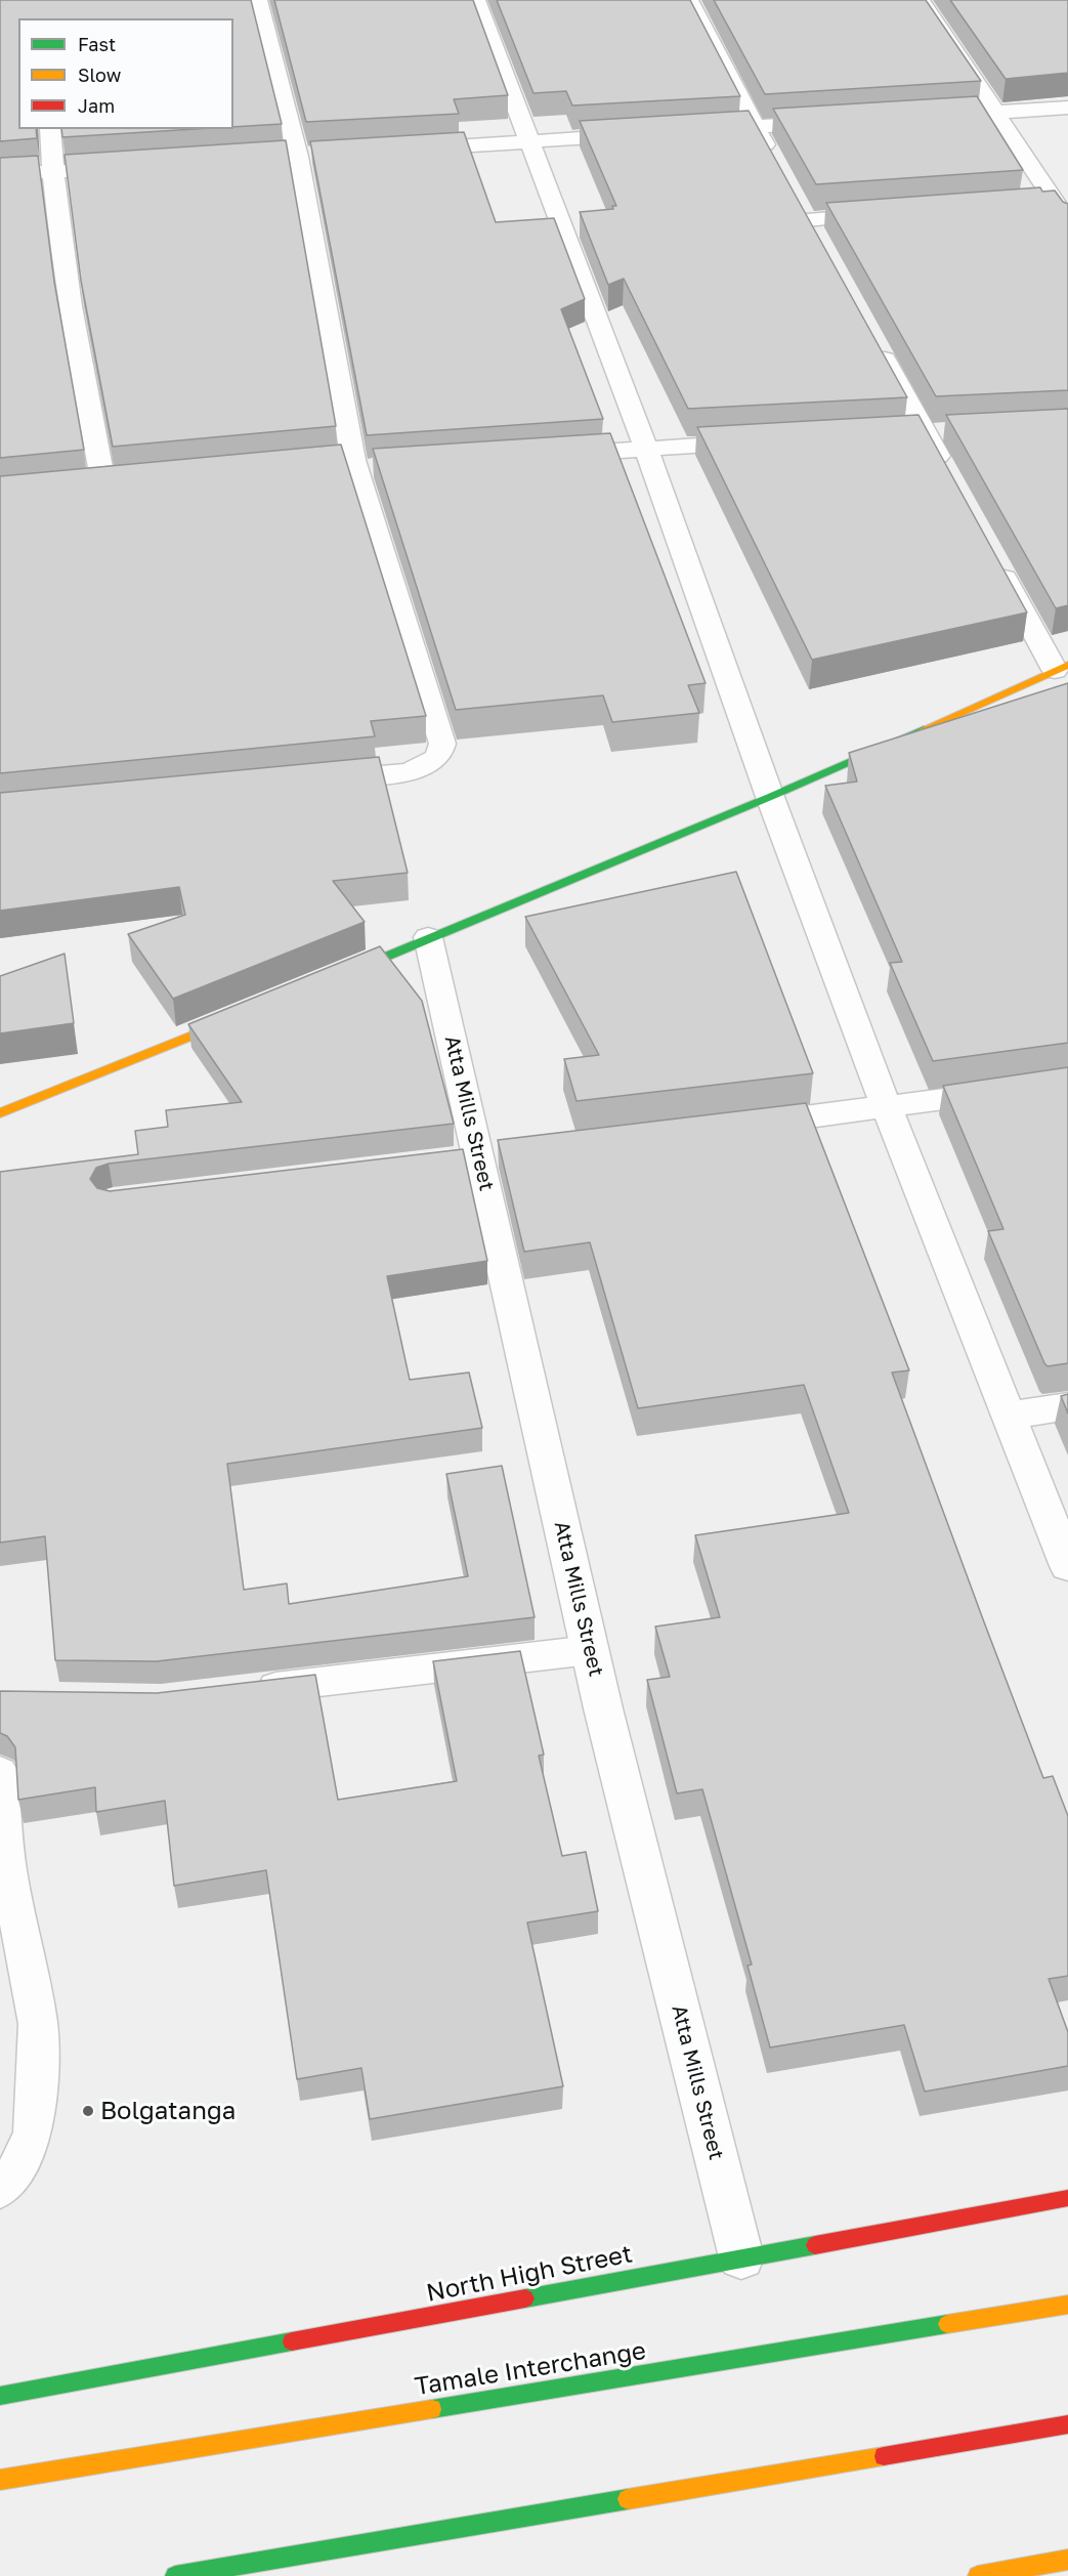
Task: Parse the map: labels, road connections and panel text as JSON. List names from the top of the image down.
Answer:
{
  "streets": {
    "main road": ["North High Street", "Tamale Interchange"],
    "street": ["Atta Mills Street"]
  },
  "crossings": [
    ["Atta Mills Street", "North High Street"]
  ],
  "places": ["Bolgatanga"],
  "legend": ["Fast", "Slow", "Jam"]
}
